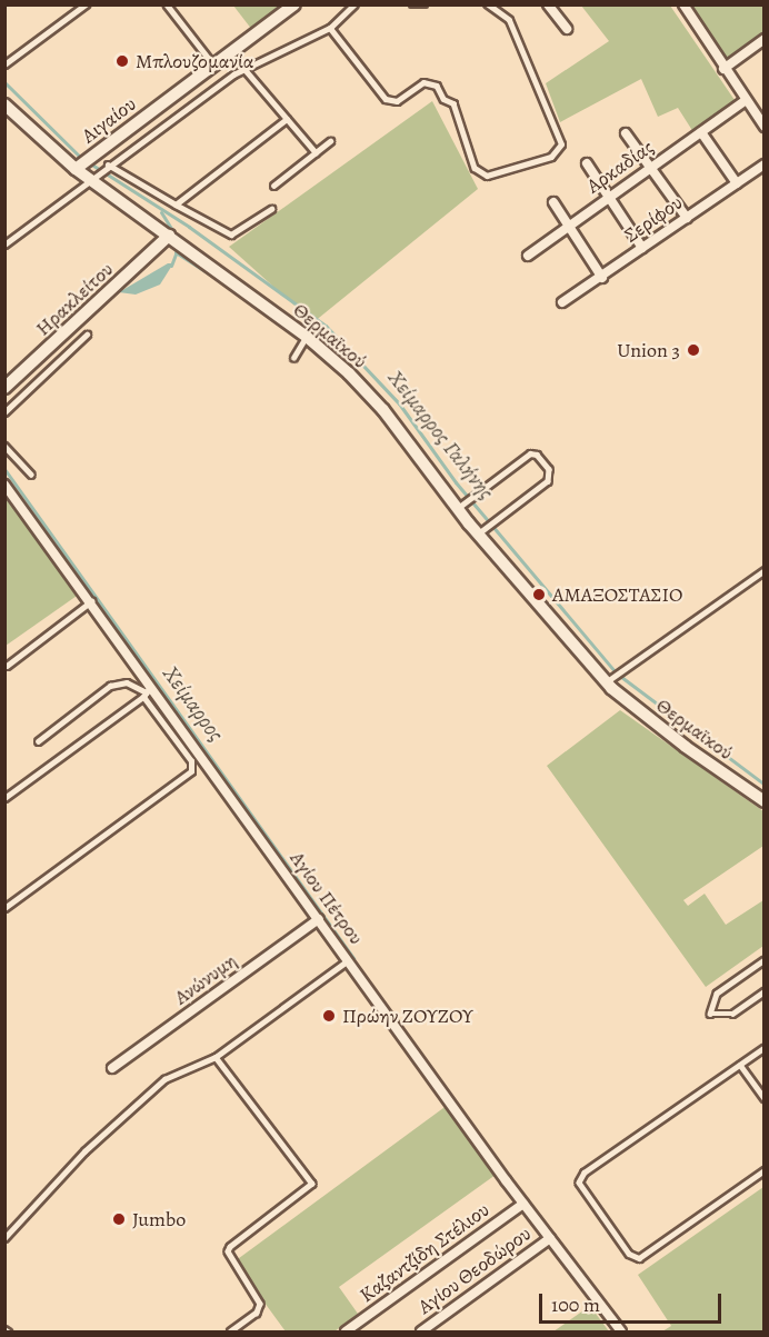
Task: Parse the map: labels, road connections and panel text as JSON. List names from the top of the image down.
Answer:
{
  "streets": {
    "street": [
      "Αιγαίου",
      "Αρκαδίας",
      "Σερίφου",
      "Ηρακλείτου",
      "Θερμαϊκού",
      "Αγίου Πέτρου",
      "Ανώνυμη",
      "Καζαντζίδη Στέλιου",
      "Αγίου Θεοδώρου"
    ]
  },
  "crossings": [
    ["Αιγαίου", "Θερμαϊκού"],
    ["Ηρακλείτου", "Θερμαϊκού"],
    ["Αγίου Πέτρου", "Ανώνυμη"],
    ["Αγίου Πέτρου", "Καζαντζίδη Στέλιου"],
    ["Αγίου Πέτρου", "Αγίου Θεοδώρου"]
  ],
  "water": ["Χείμαρρος Γαλήνης", "Χείμαρρος"],
  "places": [
    "Μπλουζομανία",
    "Union 3",
    "ΑΜΑΞΟΣΤΑΣΙΟ",
    "Πρώην ΖΟΥΖΟΥ",
    "Jumbo"
  ],
  "scale_bar": "100 m"
}
